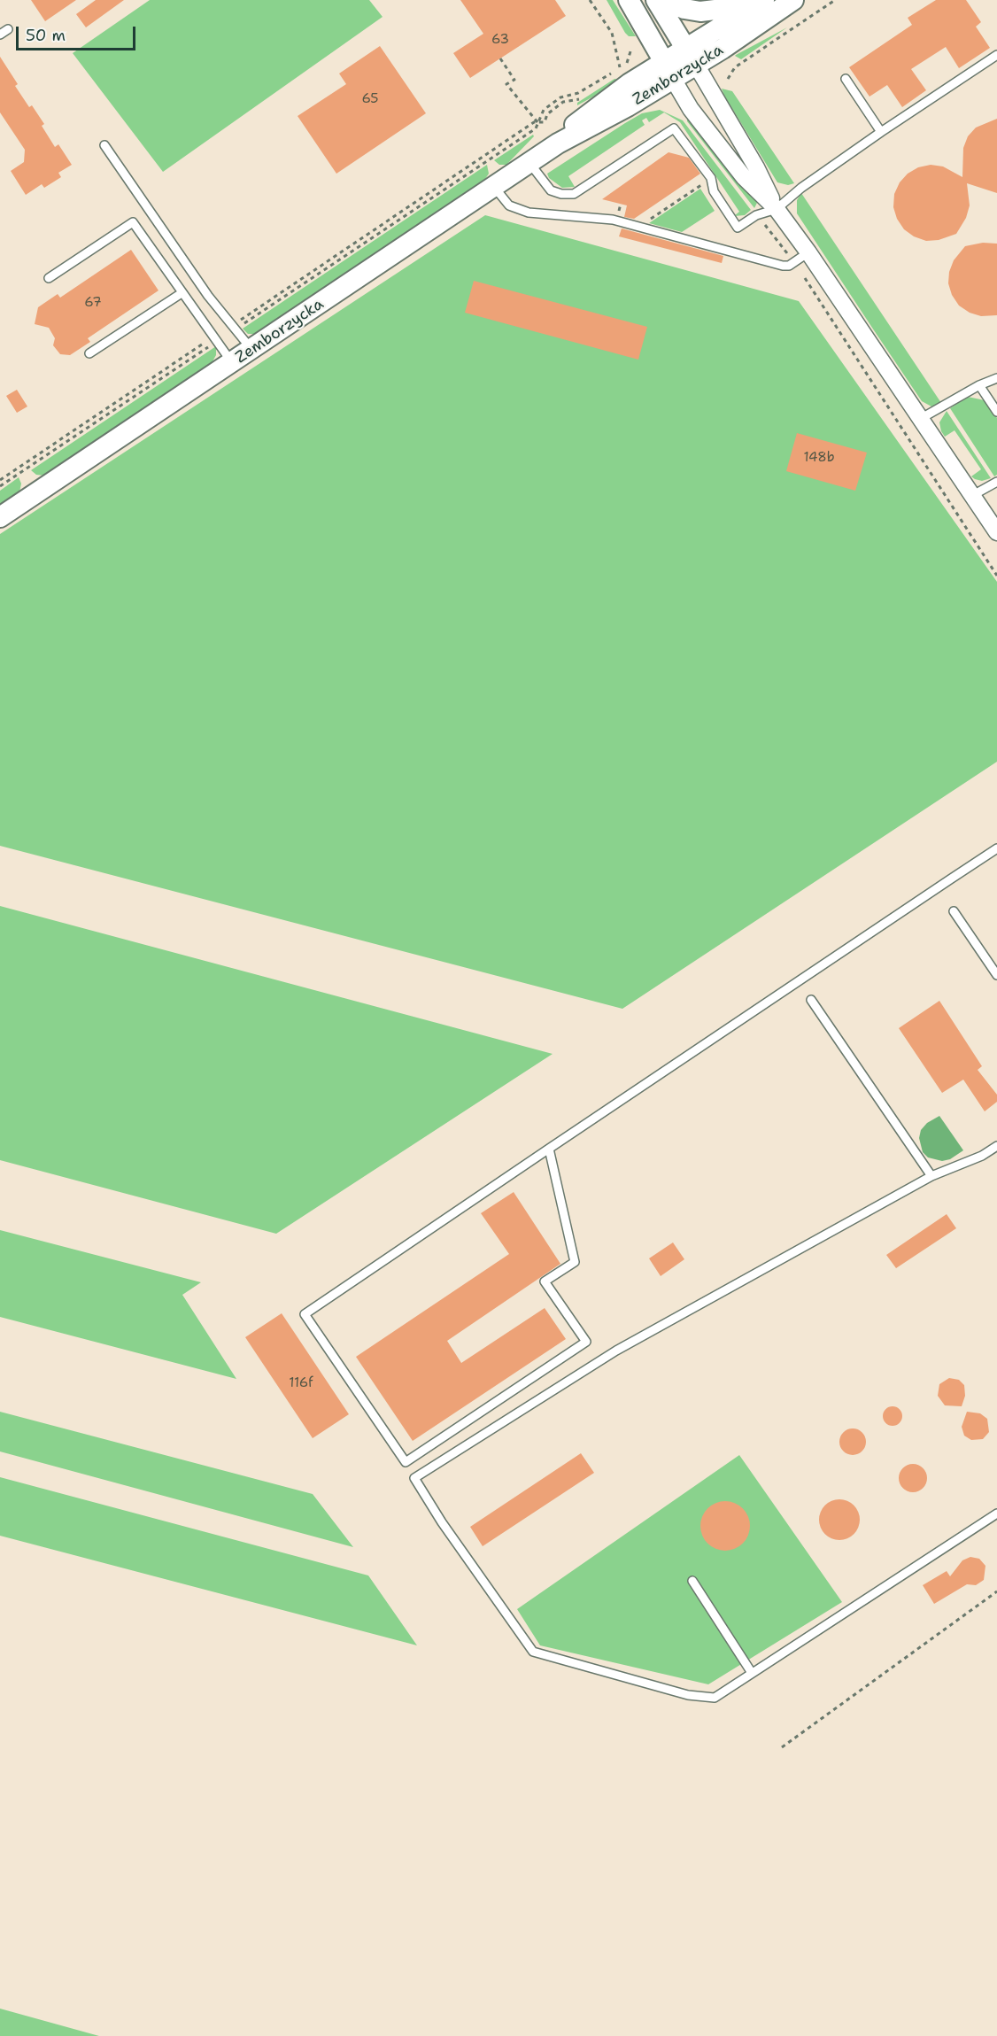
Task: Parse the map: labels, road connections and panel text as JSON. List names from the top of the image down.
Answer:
{
  "streets": {
    "street": ["Zemborzycka"]
  },
  "house_numbers": [
    "63",
    "65",
    "67",
    "148b",
    "116f"
  ],
  "scale_bar": "50 m"
}
